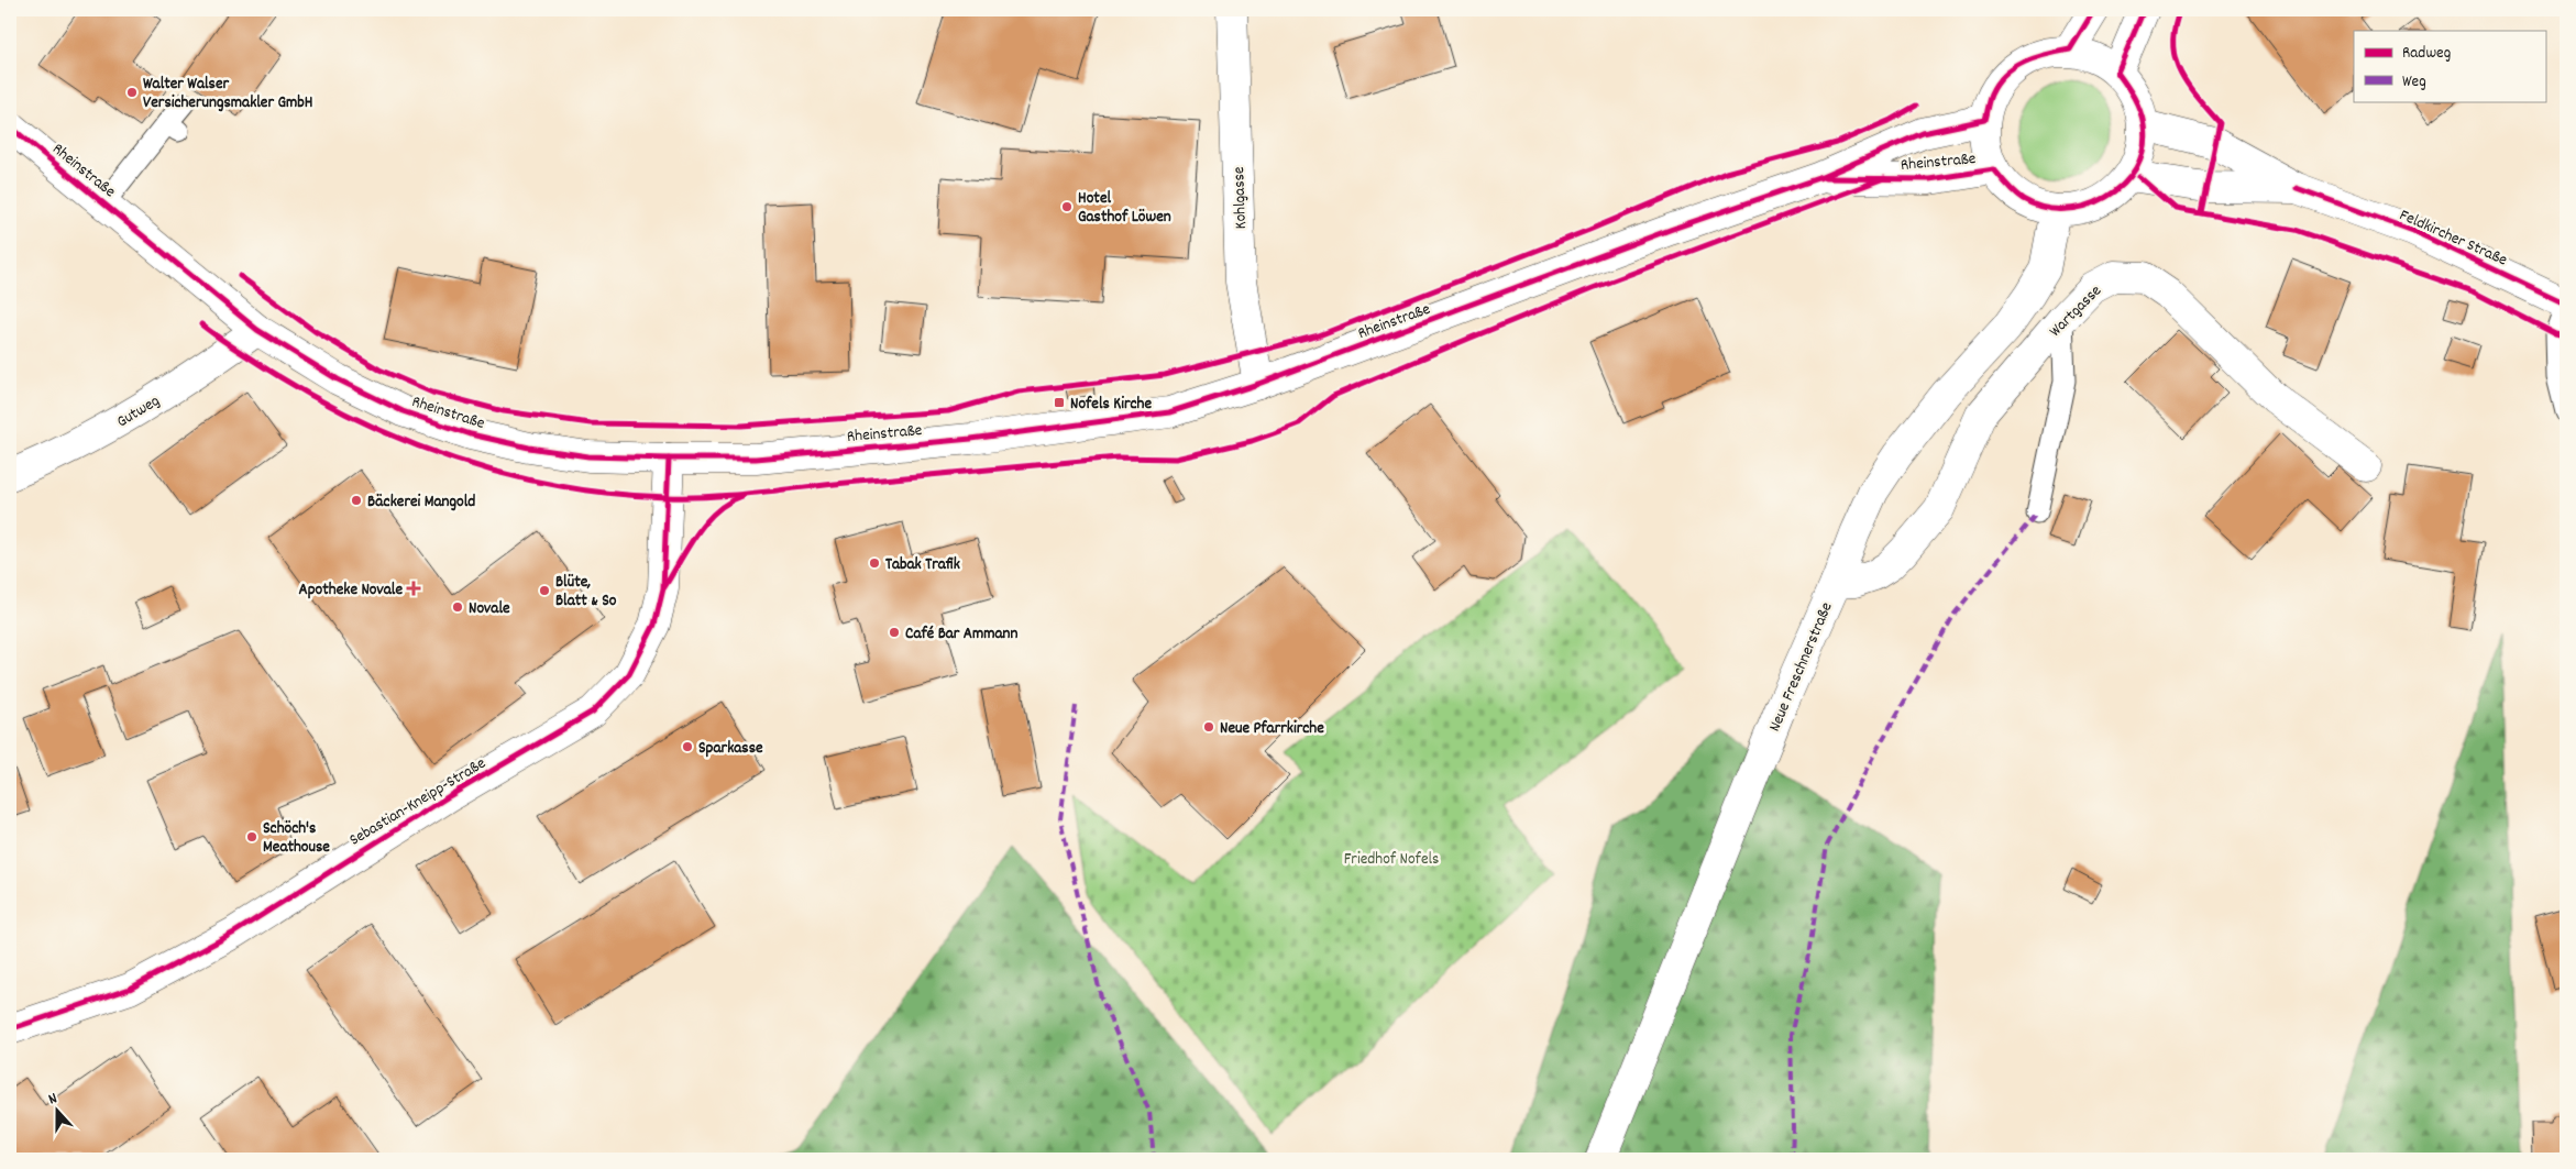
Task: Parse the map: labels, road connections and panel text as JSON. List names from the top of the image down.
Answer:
{
  "streets": {
    "main road": [
      "Rheinstraße",
      "Kohlgasse",
      "Feldkircher Straße",
      "Wartgasse",
      "Gutweg",
      "Neue Freschnerstraße",
      "Sebastian-Kneipp-Straße"
    ]
  },
  "crossings": [
    ["Rheinstraße", "Kohlgasse"],
    ["Rheinstraße", "Feldkircher Straße"],
    ["Rheinstraße", "Gutweg"],
    ["Rheinstraße", "Neue Freschnerstraße"],
    ["Rheinstraße", "Sebastian-Kneipp-Straße"],
    ["Feldkircher Straße", "Neue Freschnerstraße"],
    ["Wartgasse", "Neue Freschnerstraße"]
  ],
  "parks": ["Friedhof Nofels"],
  "places": {
    "other": [
      "Walter Walser Versicherungsmakler GmbH",
      "Hotel Gasthof Löwen",
      "Bäckerei Mangold",
      "Tabak Trafik",
      "Blüte, Blatt & So",
      "Novale",
      "Café Bar Ammann",
      "Neue Pfarrkirche",
      "Sparkasse",
      "Schöch's Meathouse"
    ],
    "transit": ["Nofels Kirche"],
    "health": ["Apotheke Novale"]
  },
  "legend": ["Radweg", "Weg"],
  "north": "top"
}
